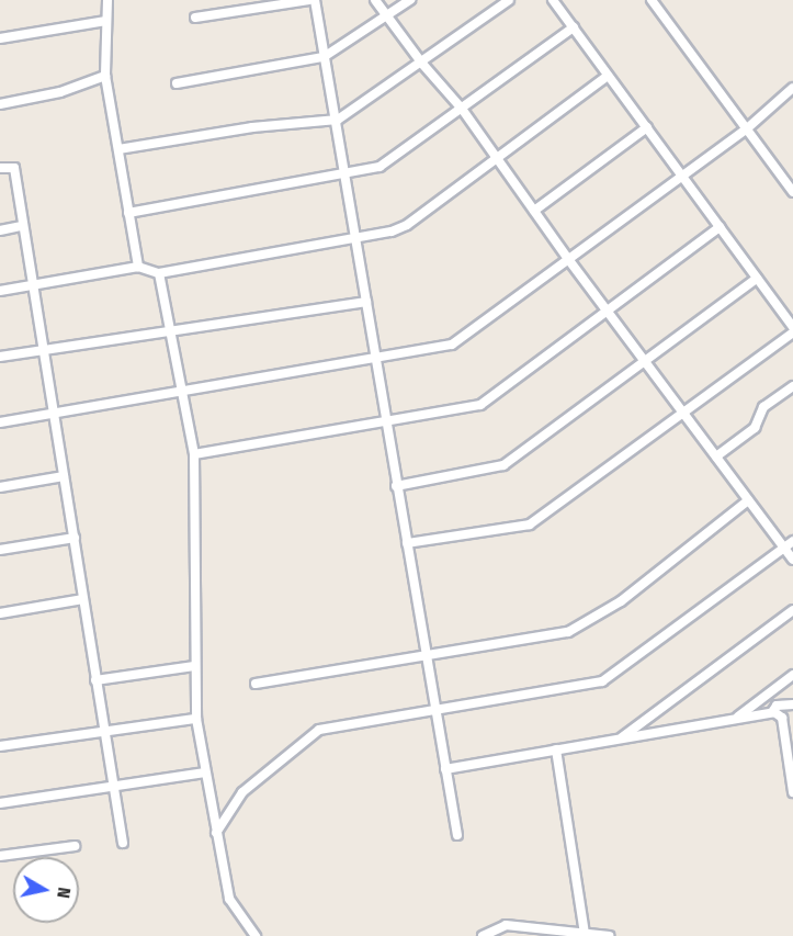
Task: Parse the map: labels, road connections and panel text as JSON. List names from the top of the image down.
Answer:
{
  "north": "right"
}
